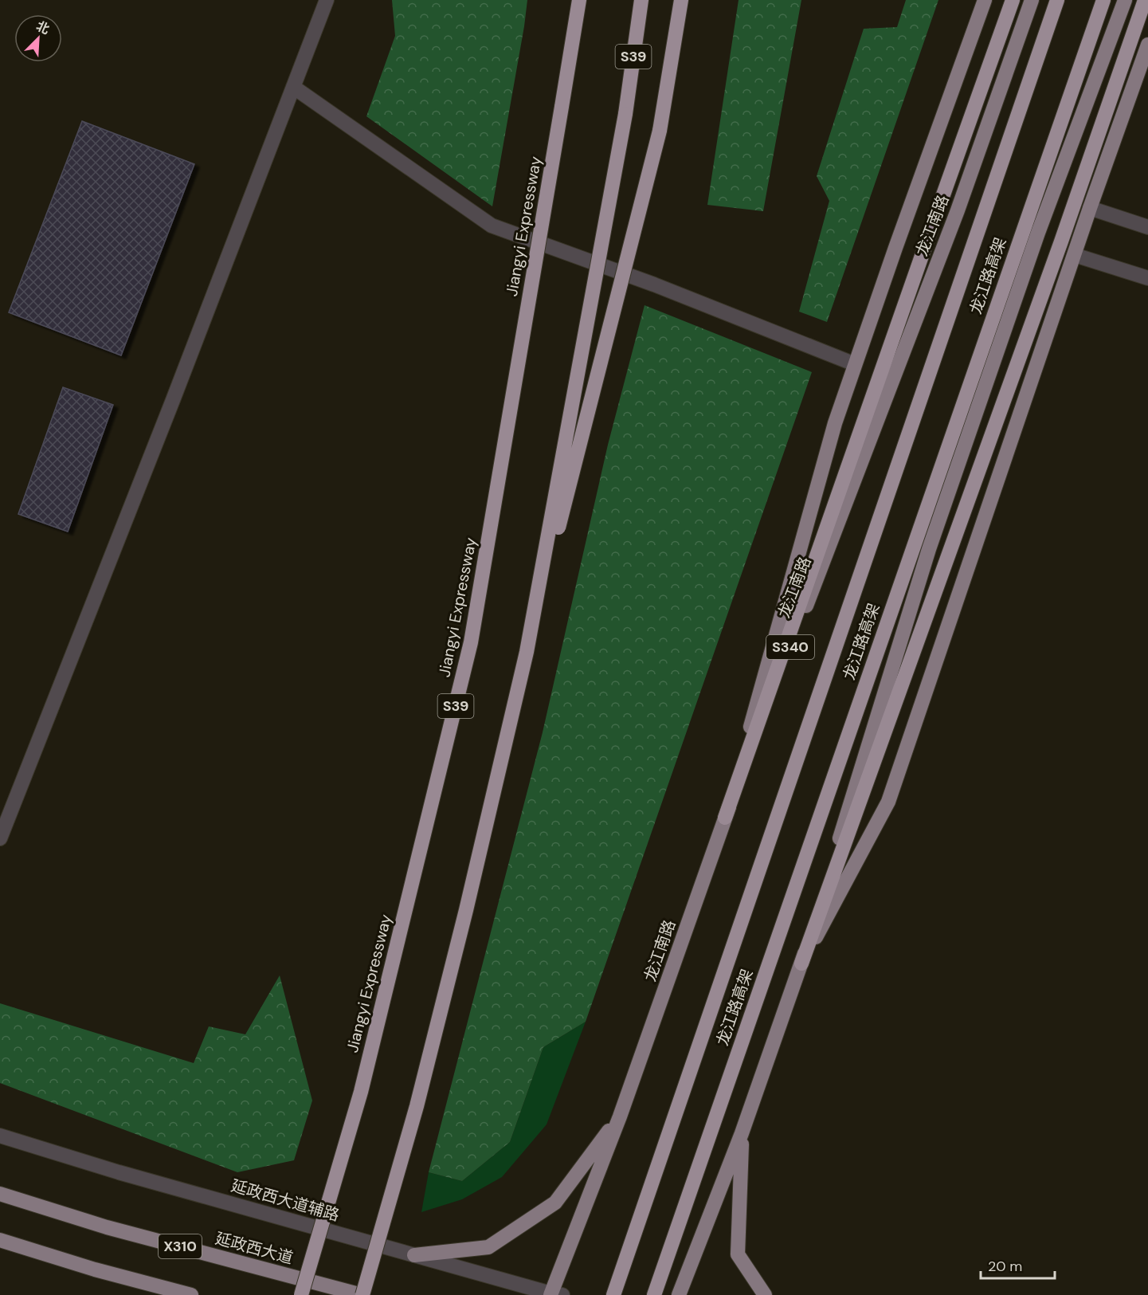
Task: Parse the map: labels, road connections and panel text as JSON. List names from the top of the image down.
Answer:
{
  "streets": {
    "highway": ["S39", "Jiangyi Expressway", "龙江路高架"],
    "main road": [
      "龙江南路",
      "S340",
      "X310",
      "延政西大道"
    ],
    "street": ["延政西大道辅路"]
  },
  "crossings": [
    ["S39", "延政西大道"],
    ["龙江南路", "延政西大道辅路"]
  ],
  "scale_bar": "20 m",
  "north": "top right"
}
